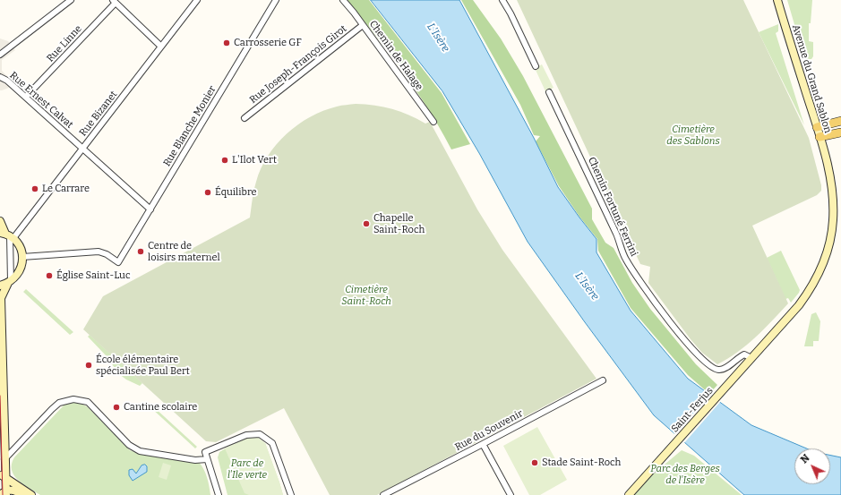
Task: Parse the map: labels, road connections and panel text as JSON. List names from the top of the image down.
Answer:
{
  "streets": {
    "street": [
      "Rue Linne",
      "Chemin de Halage",
      "Rue Joseph-François Girot",
      "Avenue du Grand Sablon",
      "Rue Ernest Calvat",
      "Rue Bizanet",
      "Rue Blanche Monier",
      "Chemin Fortuné Ferrini",
      "Saint-Ferjus",
      "Rue du Souvenir"
    ]
  },
  "crossings": [
    ["Rue Linne", "Rue Ernest Calvat"],
    ["Chemin de Halage", "Rue Joseph-François Girot"],
    ["Avenue du Grand Sablon", "Chemin Fortuné Ferrini"],
    ["Avenue du Grand Sablon", "Saint-Ferjus"],
    ["Rue Ernest Calvat", "Rue Bizanet"],
    ["Rue Ernest Calvat", "Rue Blanche Monier"]
  ],
  "water": ["L'Isère"],
  "parks": [
    "Cimetière des Sablons",
    "Cimetière Saint-Roch",
    "Parc de l'Ile verte",
    "Parc des Berges de l'Isère"
  ],
  "places": [
    "Carrosserie GF",
    "L'Ilot Vert",
    "Le Carrare",
    "Équilibre",
    "Chapelle Saint-Roch",
    "Centre de loisirs maternel",
    "Église Saint-Luc",
    "École élémentaire spécialisée Paul Bert",
    "Cantine scolaire",
    "Stade Saint-Roch"
  ],
  "north": "top left"
}
